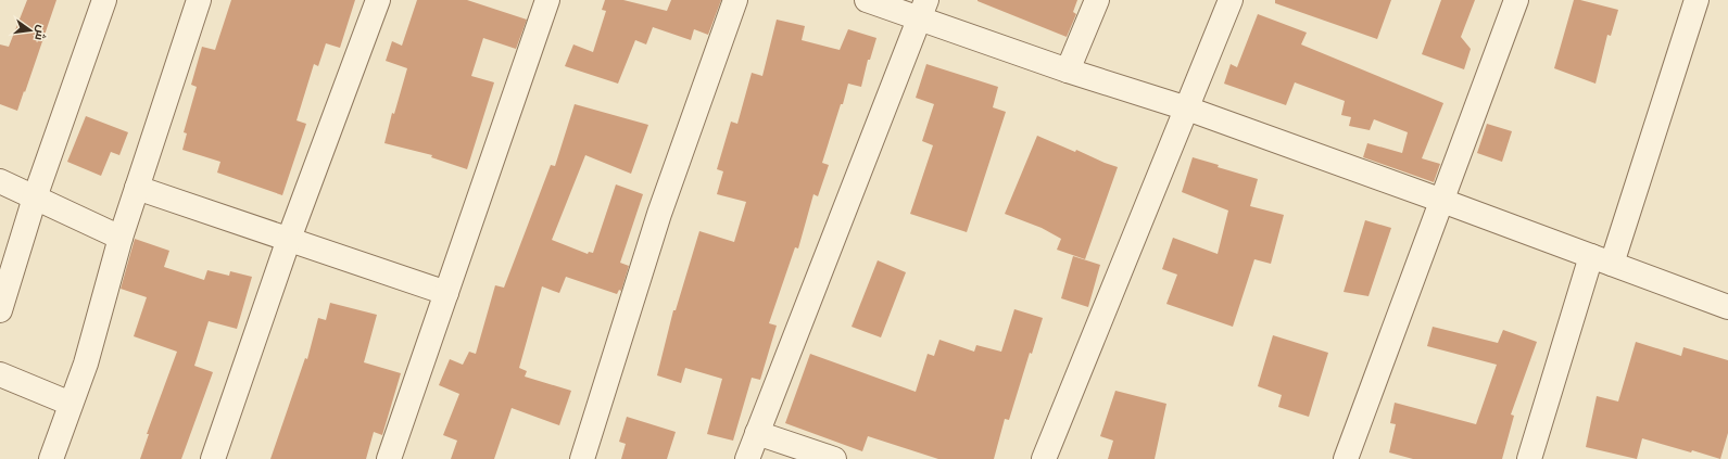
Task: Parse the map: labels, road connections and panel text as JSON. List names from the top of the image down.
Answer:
{
  "north": "right"
}
